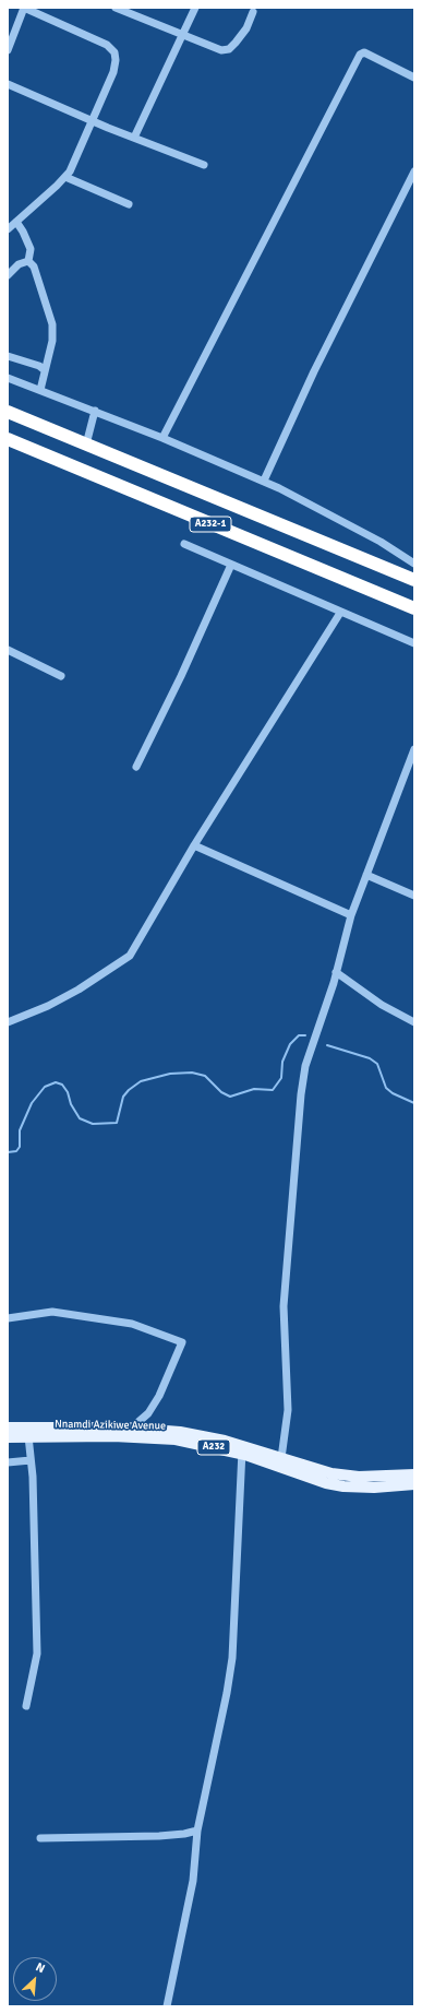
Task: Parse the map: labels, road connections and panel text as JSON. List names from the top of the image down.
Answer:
{
  "streets": {
    "highway": ["A232-1"],
    "main road": ["Nnamdi Azikiwe Avenue", "A232"]
  },
  "north": "top right"
}
